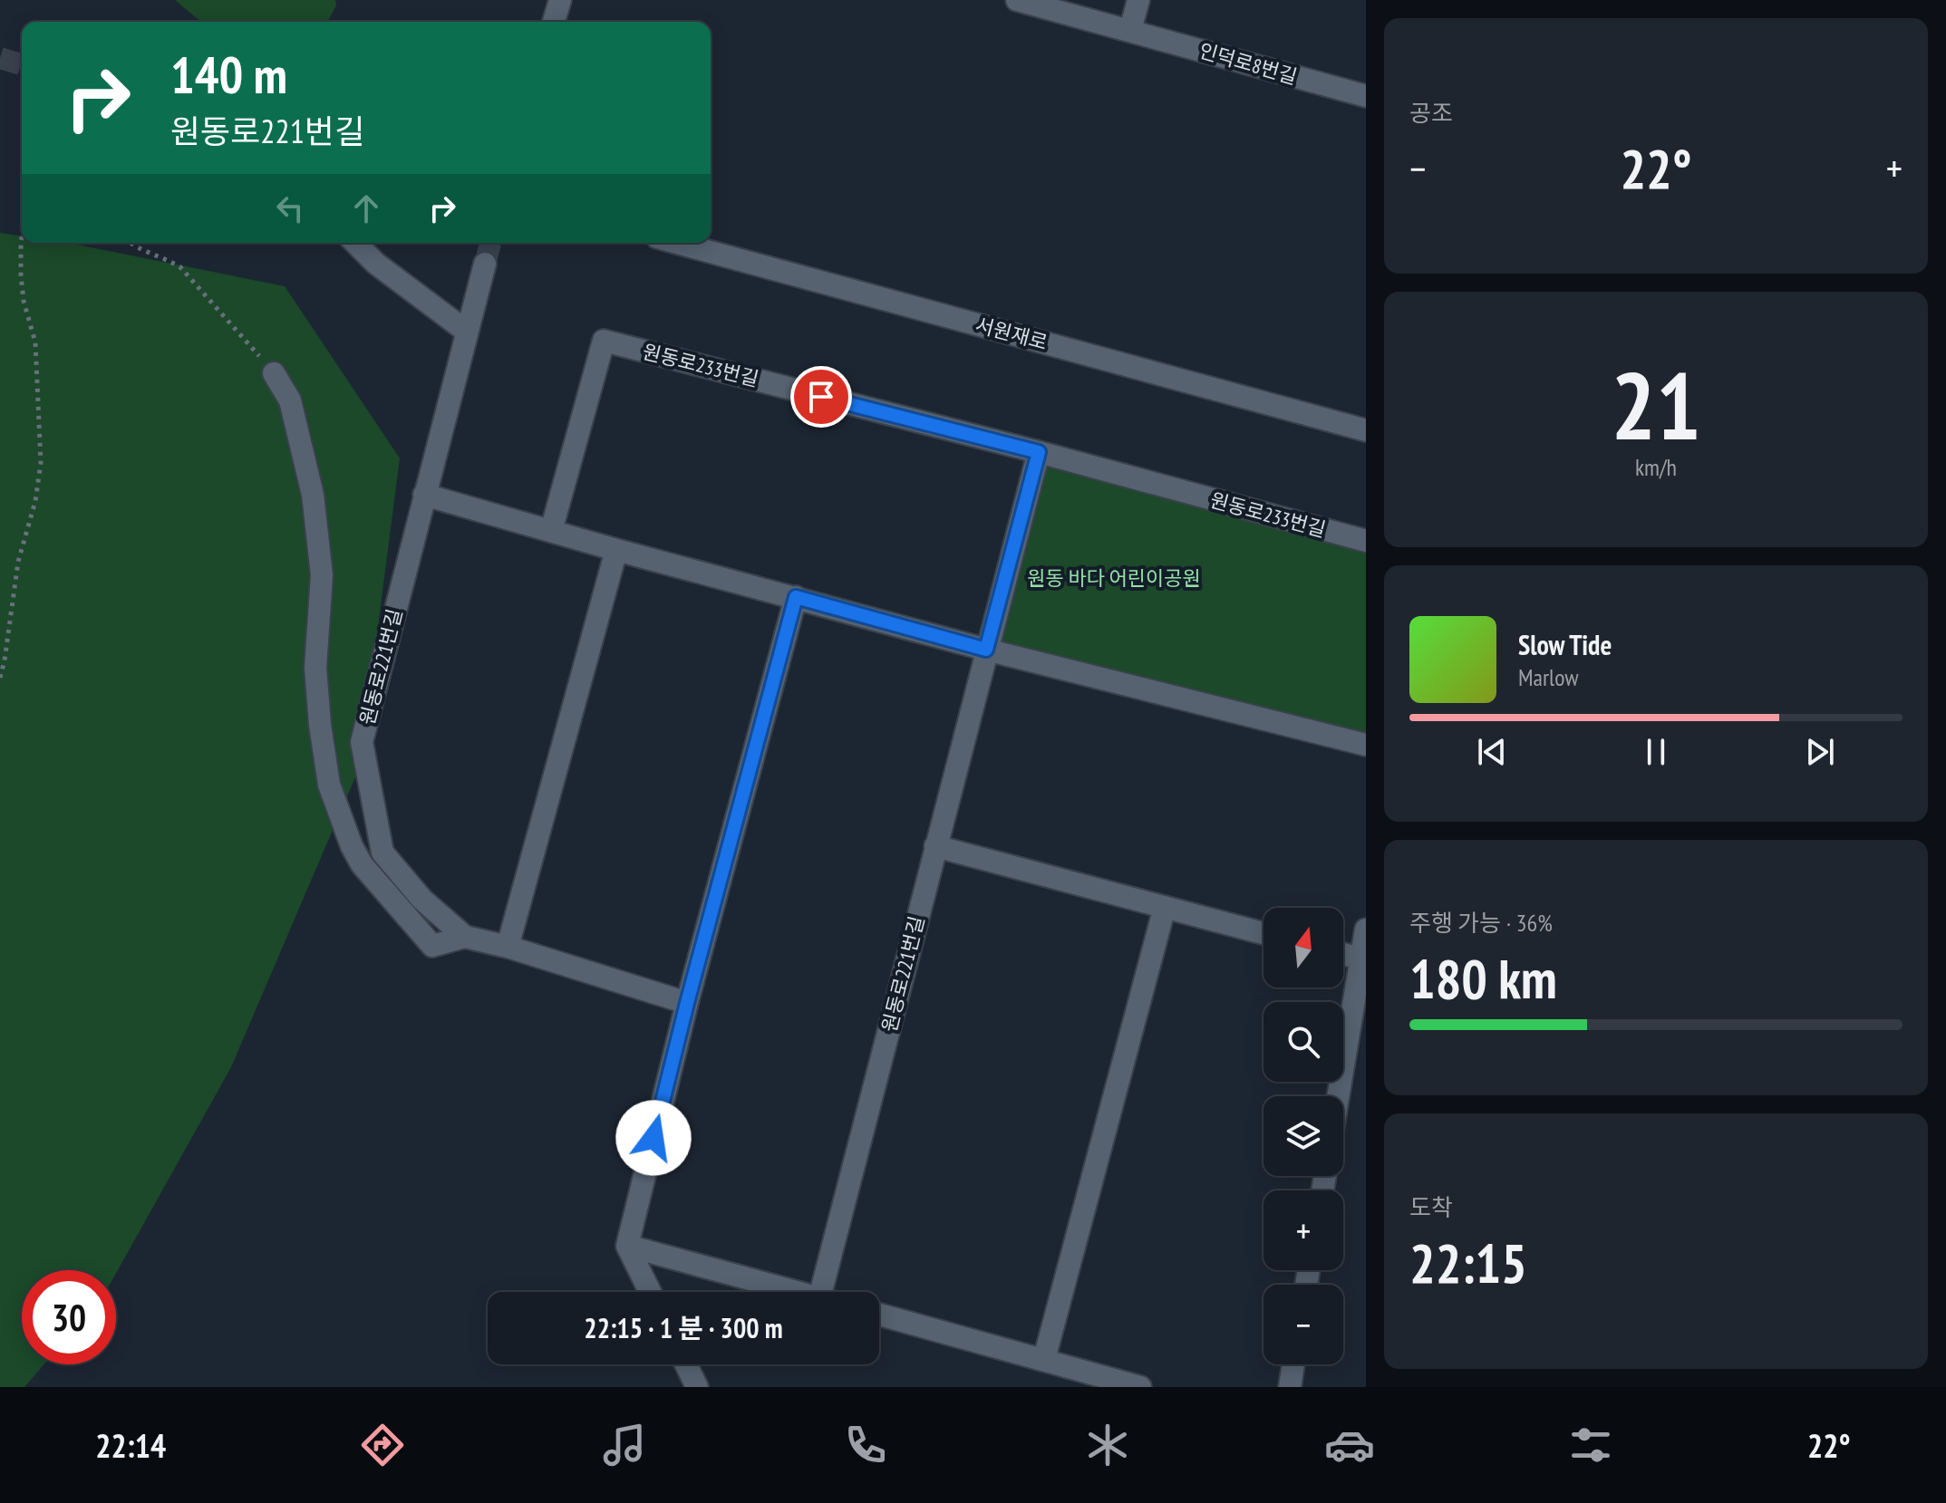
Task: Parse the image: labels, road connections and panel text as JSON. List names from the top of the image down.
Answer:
{
  "streets": {
    "street": [
      "인덕로8번길",
      "서원재로",
      "원동로233번길",
      "원동로221번길"
    ]
  },
  "crossings": [
    ["원동로233번길", "원동로221번길"]
  ],
  "parks": ["원동 바다 어린이공원"],
  "north": "top",
  "page": {
    "tile": [
      "공조",
      ["21", "km/h"],
      ["주행 가능 · 36%", "180 km"],
      ["도착", "22:15"]
    ],
    "turn": ["140 m", "원동로221번길"],
    "heat": ["−", "22°", "+"],
    "song": ["Slow Tide", "Marlow"],
    "map_buttons": ["+", "−"],
    "limit": "30",
    "trip": "22:15 · 1 분 · 300 m",
    "tabs": ["22:14", "22°"]
  }
}
